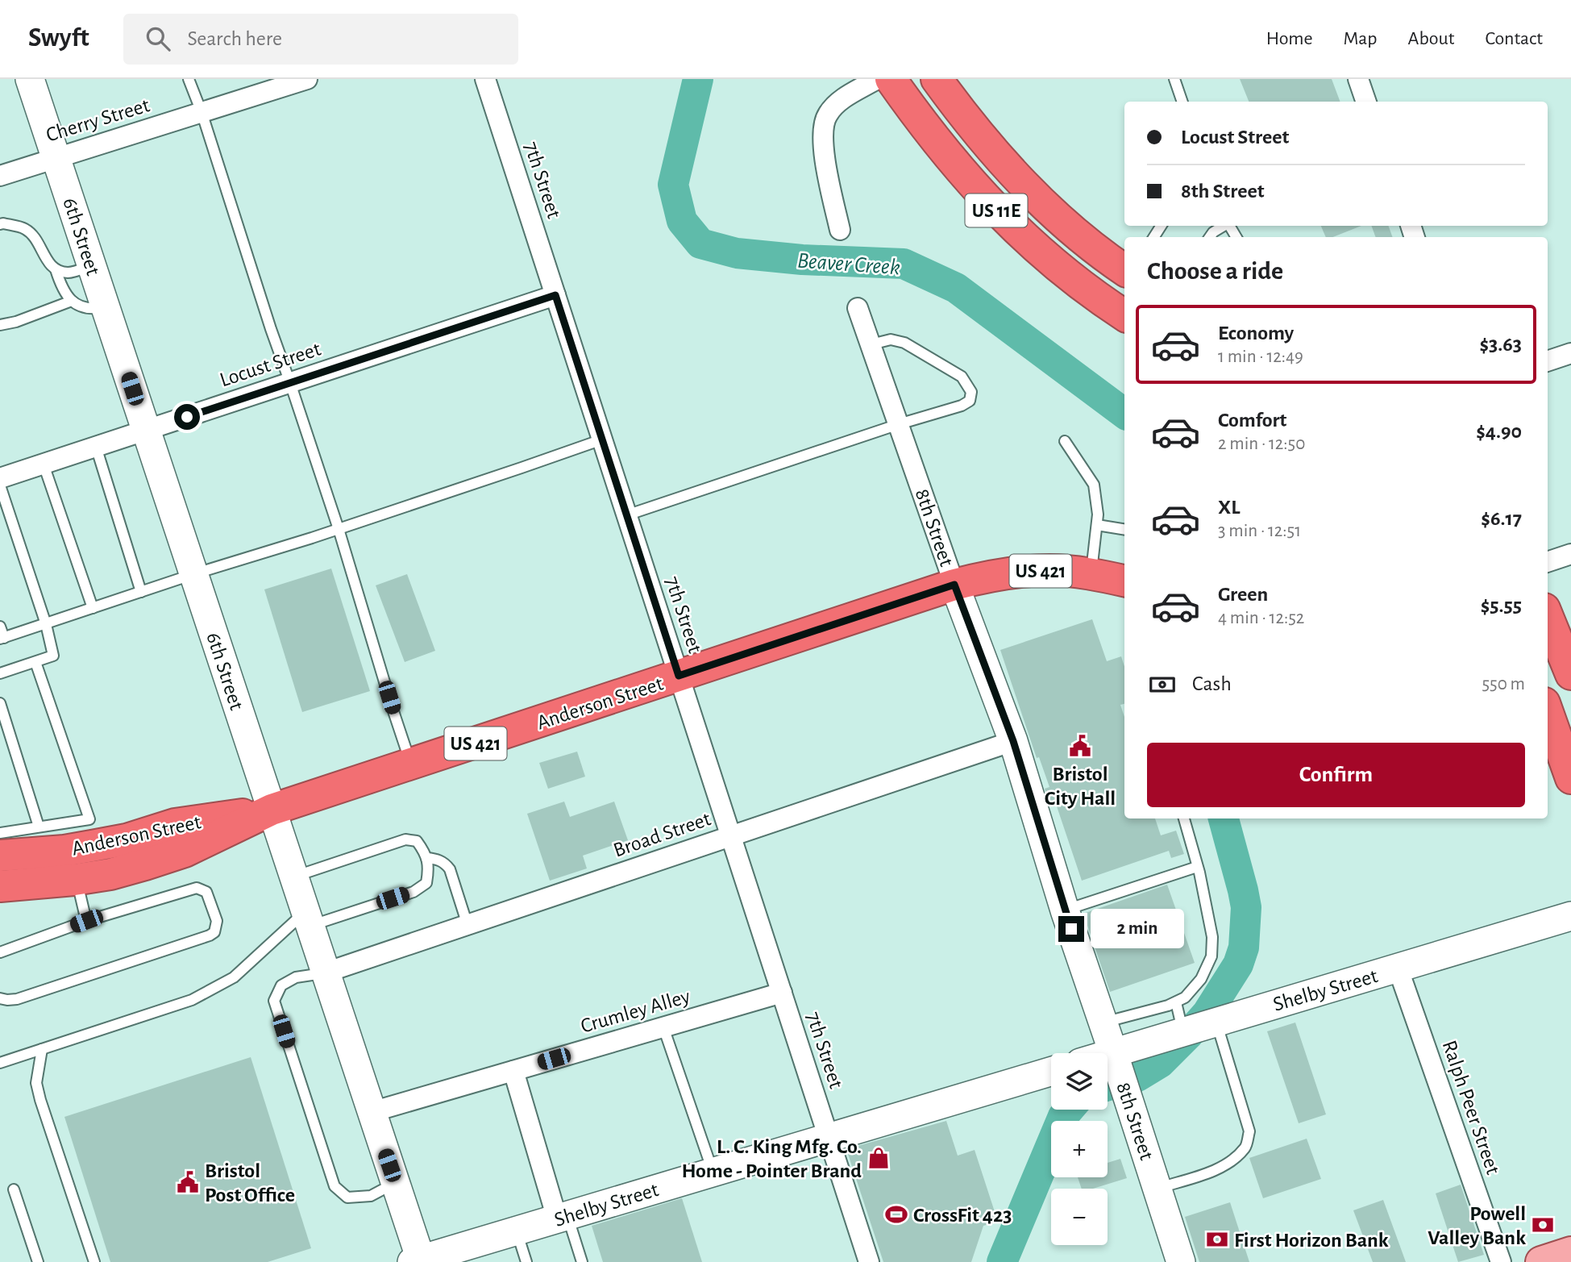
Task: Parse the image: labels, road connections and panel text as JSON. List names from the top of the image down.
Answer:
{
  "streets": {
    "highway": ["US 11E", "US 421", "Anderson Street"],
    "street": [
      "Cherry Street",
      "7th Street",
      "6th Street",
      "Locust Street",
      "8th Street",
      "Broad Street",
      "Shelby Street",
      "Crumley Alley",
      "Ralph Peer Street"
    ]
  },
  "crossings": [
    ["Cherry Street", "6th Street"],
    ["7th Street", "Locust Street"],
    ["7th Street", "Anderson Street"],
    ["7th Street", "Broad Street"],
    ["7th Street", "Shelby Street"],
    ["7th Street", "Crumley Alley"],
    ["6th Street", "Locust Street"],
    ["6th Street", "Anderson Street"],
    ["6th Street", "Broad Street"],
    ["6th Street", "Shelby Street"],
    ["6th Street", "Crumley Alley"],
    ["8th Street", "Anderson Street"],
    ["8th Street", "Broad Street"],
    ["8th Street", "Shelby Street"],
    ["Shelby Street", "Ralph Peer Street"]
  ],
  "water": ["Beaver Creek"],
  "places": {
    "public building": ["Bristol City Hall", "Bristol Post Office"],
    "shop": ["L. C. King Mfg. Co. Home - Pointer Brand"],
    "sports": ["CrossFit 423"],
    "bank": ["Powell Valley Bank", "First Horizon Bank"]
  },
  "page": {
    "header": "Swyft",
    "search": "Search here",
    "nav": [
      "Home",
      "Map",
      "About",
      "Contact"
    ],
    "banner": ["Locust Street", "8th Street"],
    "heading": "Choose a ride",
    "list": [
      {
        "name": "Economy",
        "note": "1 min · 12:49",
        "value": "$3.63"
      },
      {
        "name": "Comfort",
        "note": "2 min · 12:50",
        "value": "$4.90"
      },
      {
        "name": "XL",
        "note": "3 min · 12:51",
        "value": "$6.17"
      },
      {
        "name": "Green",
        "note": "4 min · 12:52",
        "value": "$5.55"
      }
    ],
    "pay": ["Cash", "550 m"],
    "buttons": "Confirm",
    "bubble": "2 min",
    "map_buttons": ["+", "−"]
  }
}
